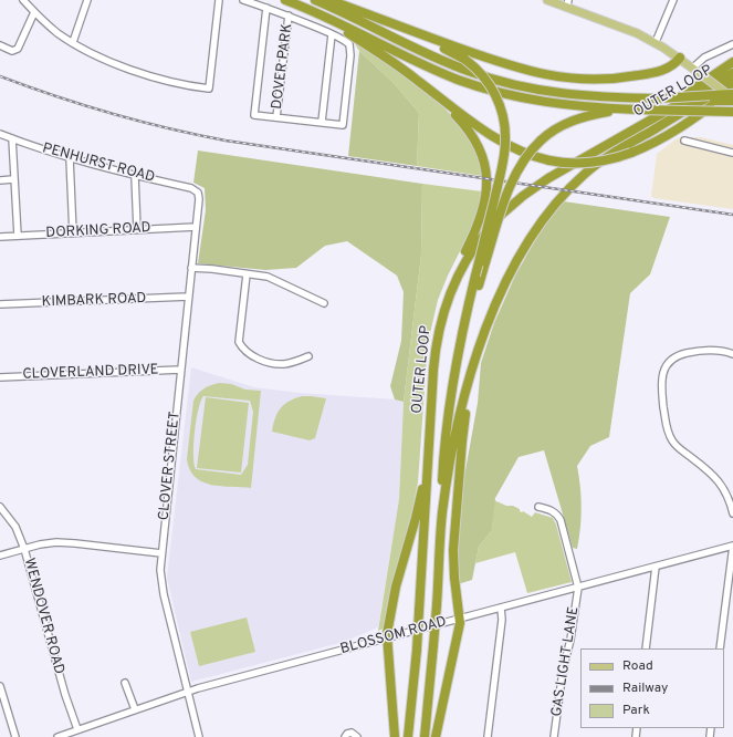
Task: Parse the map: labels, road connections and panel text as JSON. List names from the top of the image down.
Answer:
{
  "streets": {
    "highway": ["OUTER LOOP"],
    "street": [
      "DOVER PARK",
      "PENHURST ROAD",
      "DORKING ROAD",
      "KIMBARK ROAD",
      "CLOVERLAND DRIVE",
      "CLOVER STREET",
      "WENDOVER ROAD",
      "BLOSSOM ROAD",
      "GAS LIGHT LANE"
    ]
  },
  "crossings": [
    ["PENHURST ROAD", "CLOVER STREET"],
    ["DORKING ROAD", "CLOVER STREET"],
    ["KIMBARK ROAD", "CLOVER STREET"],
    ["CLOVERLAND DRIVE", "CLOVER STREET"],
    ["CLOVER STREET", "BLOSSOM ROAD"],
    ["WENDOVER ROAD", "BLOSSOM ROAD"],
    ["BLOSSOM ROAD", "GAS LIGHT LANE"]
  ],
  "legend": ["Road", "Railway", "Park"]
}
